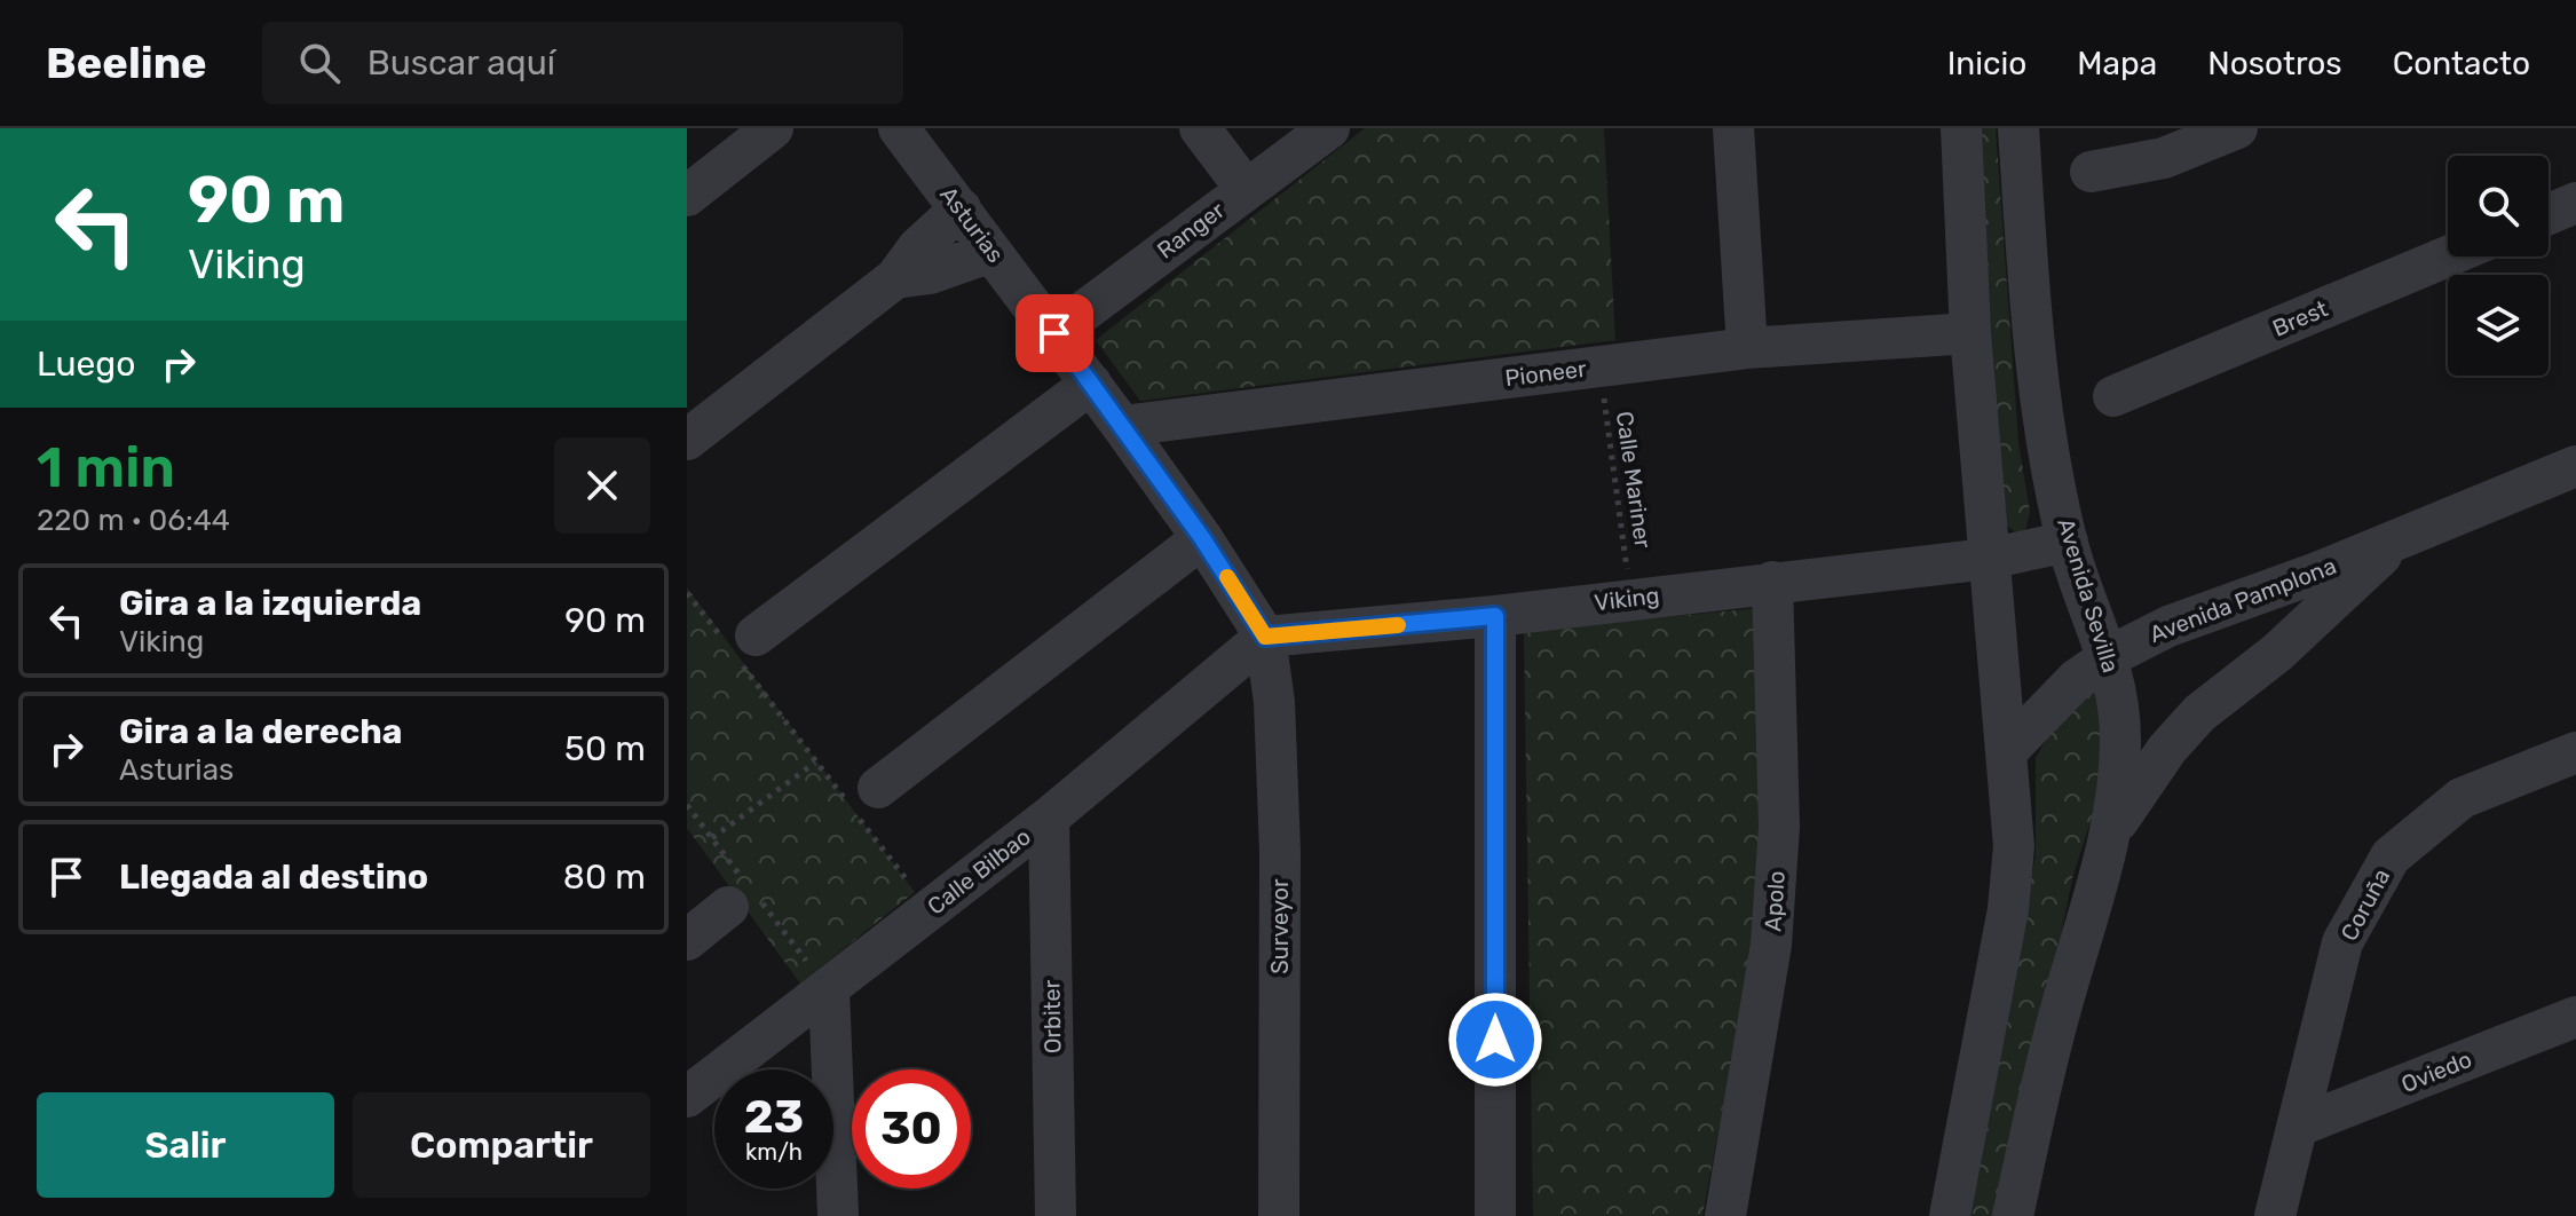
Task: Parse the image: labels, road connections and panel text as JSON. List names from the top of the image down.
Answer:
{
  "streets": {
    "street": [
      "Asturias",
      "Ranger",
      "Brest",
      "Pioneer",
      "Avenida Sevilla",
      "Viking",
      "Avenida Pamplona",
      "Calle Bilbao",
      "Apolo",
      "Coruña",
      "Surveyor",
      "Orbiter",
      "Oviedo"
    ],
    "path": ["Calle Mariner"]
  },
  "crossings": [
    ["Asturias", "Ranger"],
    ["Asturias", "Pioneer"],
    ["Asturias", "Viking"],
    ["Asturias", "Calle Bilbao"],
    ["Asturias", "Surveyor"],
    ["Pioneer", "Calle Mariner"],
    ["Calle Mariner", "Viking"],
    ["Avenida Sevilla", "Viking"],
    ["Avenida Sevilla", "Avenida Pamplona"],
    ["Viking", "Calle Bilbao"],
    ["Viking", "Apolo"],
    ["Viking", "Surveyor"],
    ["Calle Bilbao", "Surveyor"],
    ["Calle Bilbao", "Orbiter"],
    ["Coruña", "Oviedo"]
  ],
  "page": {
    "header": "Beeline",
    "search": "Buscar aquí",
    "nav": [
      "Inicio",
      "Mapa",
      "Nosotros",
      "Contacto"
    ],
    "turn": ["90 m", "Viking"],
    "then": "Luego",
    "heading": ["1 min", "220 m · 06:44"],
    "list": [
      {
        "name": "Gira a la izquierda",
        "note": "Viking",
        "value": "90 m"
      },
      {
        "name": "Gira a la derecha",
        "note": "Asturias",
        "value": "50 m"
      },
      {
        "name": "Llegada al destino",
        "value": "80 m"
      }
    ],
    "speed": "23 km/h",
    "limit": "30",
    "buttons": ["Salir", "Compartir"]
  }
}
